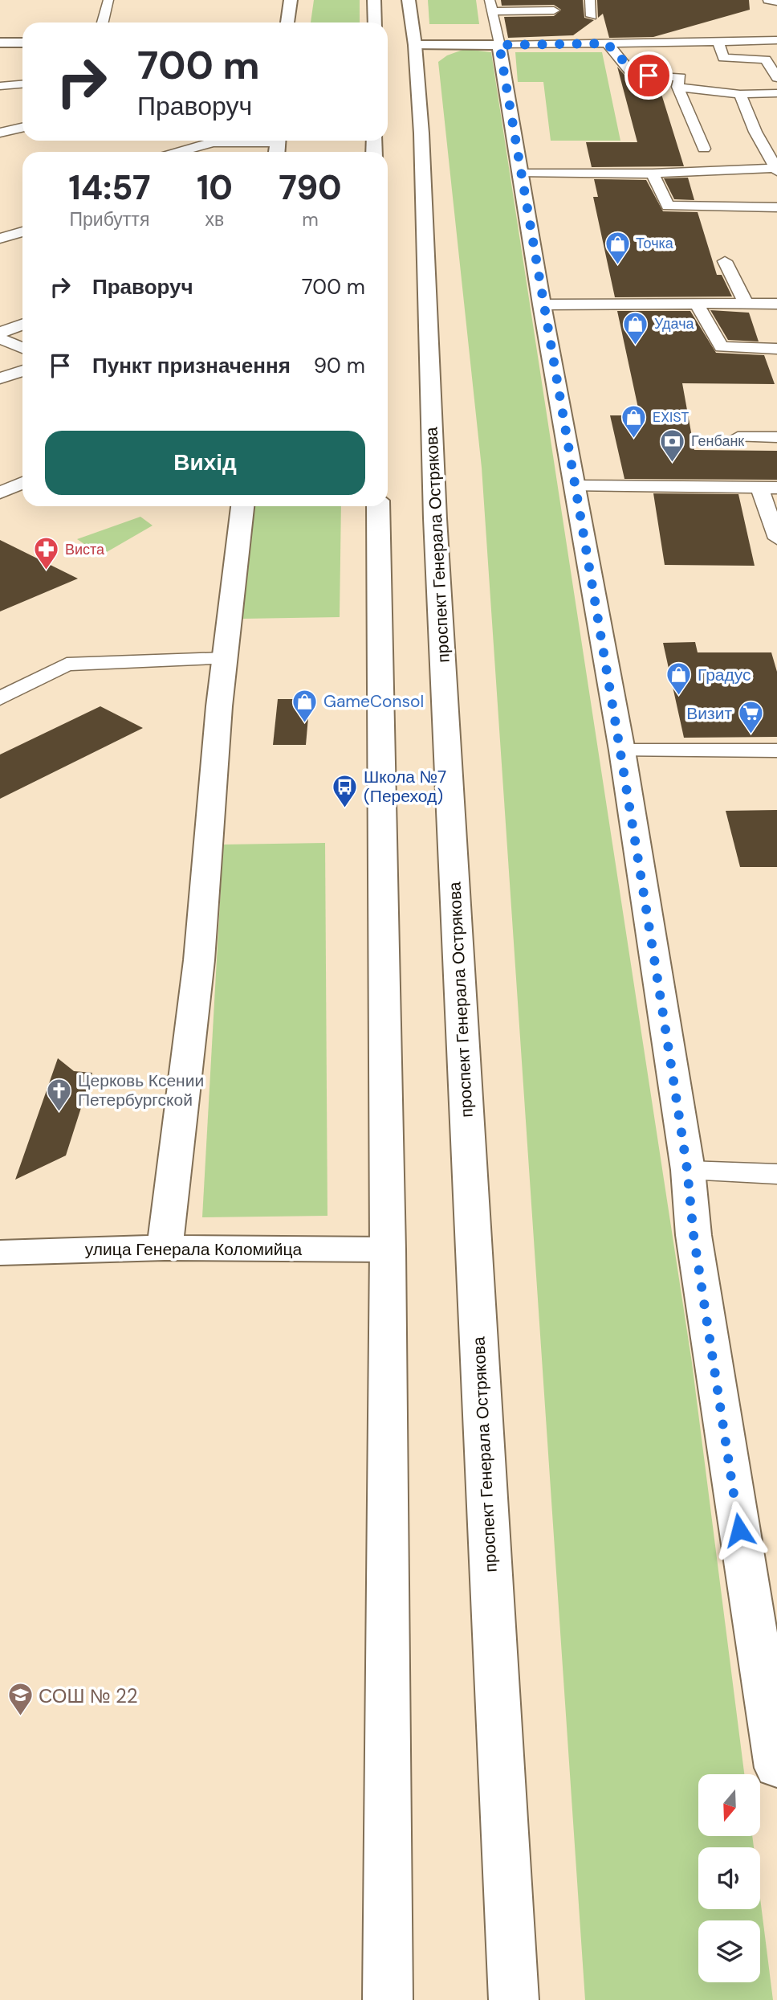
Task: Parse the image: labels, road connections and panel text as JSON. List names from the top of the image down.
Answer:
{
  "streets": {
    "main road": ["проспект Генерала Острякова", "улица Генерала Коломийца"]
  },
  "places": {
    "shop": [
      "Точка",
      "Удача",
      "EXIST",
      "Градус",
      "GameConsol"
    ],
    "bank": ["Генбанк"],
    "pharmacy": ["Виста"],
    "supermarket": ["Визит"],
    "bus stop": ["Школа №7 (Переход)"],
    "church": ["Церковь Ксении Петербургской"],
    "school or university": ["СОШ № 22"]
  },
  "north": "bottom",
  "page": {
    "turn": ["700 m", "Праворуч"],
    "eta": [
      "14:57",
      "Прибуття",
      "10",
      "хв",
      "790",
      "m"
    ],
    "list": [
      {
        "name": "Праворуч",
        "value": "700 m"
      },
      {
        "name": "Пункт призначення",
        "value": "90 m"
      }
    ],
    "buttons": "Вихід"
  }
}
